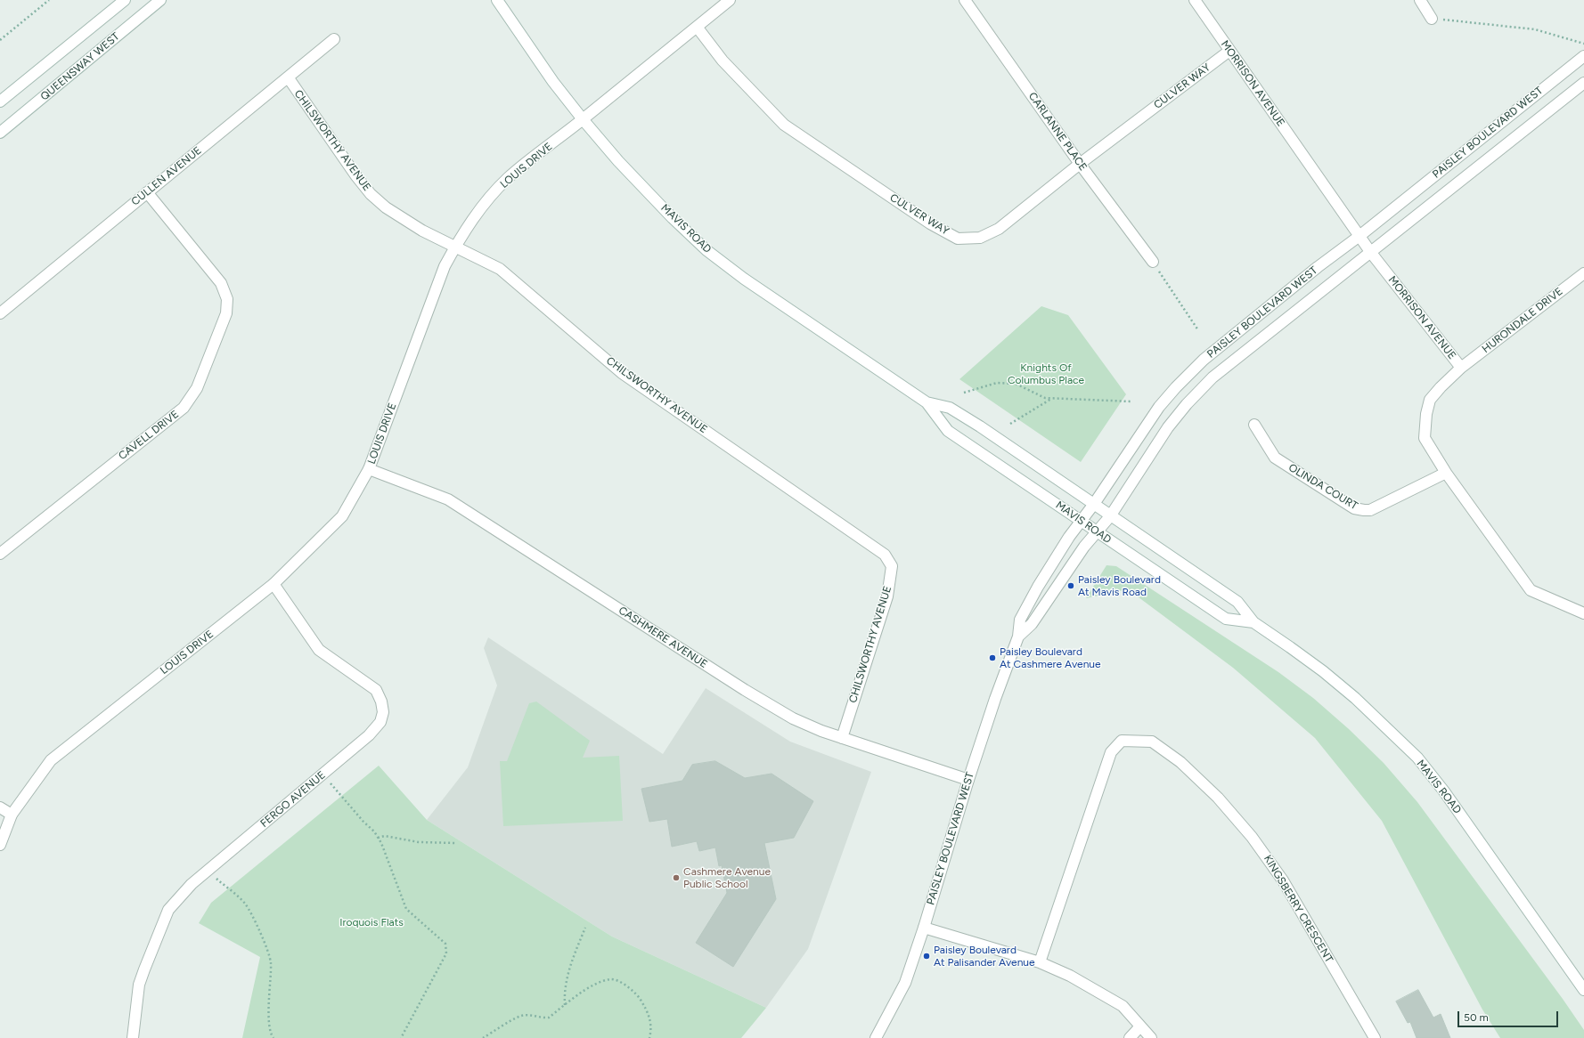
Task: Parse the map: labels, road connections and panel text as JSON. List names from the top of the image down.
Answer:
{
  "streets": {
    "street": [
      "QUEENSWAY WEST",
      "MORRISON AVENUE",
      "CULVER WAY",
      "CARLANNE PLACE",
      "PAISLEY BOULEVARD WEST",
      "CHILSWORTHY AVENUE",
      "LOUIS DRIVE",
      "CULLEN AVENUE",
      "MAVIS ROAD",
      "HURONDALE DRIVE",
      "CAVELL DRIVE",
      "OLINDA COURT",
      "CASHMERE AVENUE",
      "FERGO AVENUE",
      "KINGSBERRY CRESCENT"
    ]
  },
  "crossings": [
    ["MORRISON AVENUE", "CULVER WAY"],
    ["MORRISON AVENUE", "PAISLEY BOULEVARD WEST"],
    ["MORRISON AVENUE", "HURONDALE DRIVE"],
    ["MORRISON AVENUE", "OLINDA COURT"],
    ["CULVER WAY", "CARLANNE PLACE"],
    ["CULVER WAY", "LOUIS DRIVE"],
    ["PAISLEY BOULEVARD WEST", "MAVIS ROAD"],
    ["PAISLEY BOULEVARD WEST", "CASHMERE AVENUE"],
    ["CHILSWORTHY AVENUE", "LOUIS DRIVE"],
    ["CHILSWORTHY AVENUE", "CULLEN AVENUE"],
    ["CHILSWORTHY AVENUE", "CASHMERE AVENUE"],
    ["LOUIS DRIVE", "MAVIS ROAD"],
    ["LOUIS DRIVE", "CASHMERE AVENUE"],
    ["LOUIS DRIVE", "FERGO AVENUE"],
    ["CULLEN AVENUE", "CAVELL DRIVE"]
  ],
  "parks": ["Knights Of Columbus Place", "Iroquois Flats"],
  "places": [
    "Paisley Boulevard At Mavis Road",
    "Paisley Boulevard At Cashmere Avenue",
    "Cashmere Avenue Public School",
    "Paisley Boulevard At Palisander Avenue"
  ],
  "scale_bar": "50 m"
}
